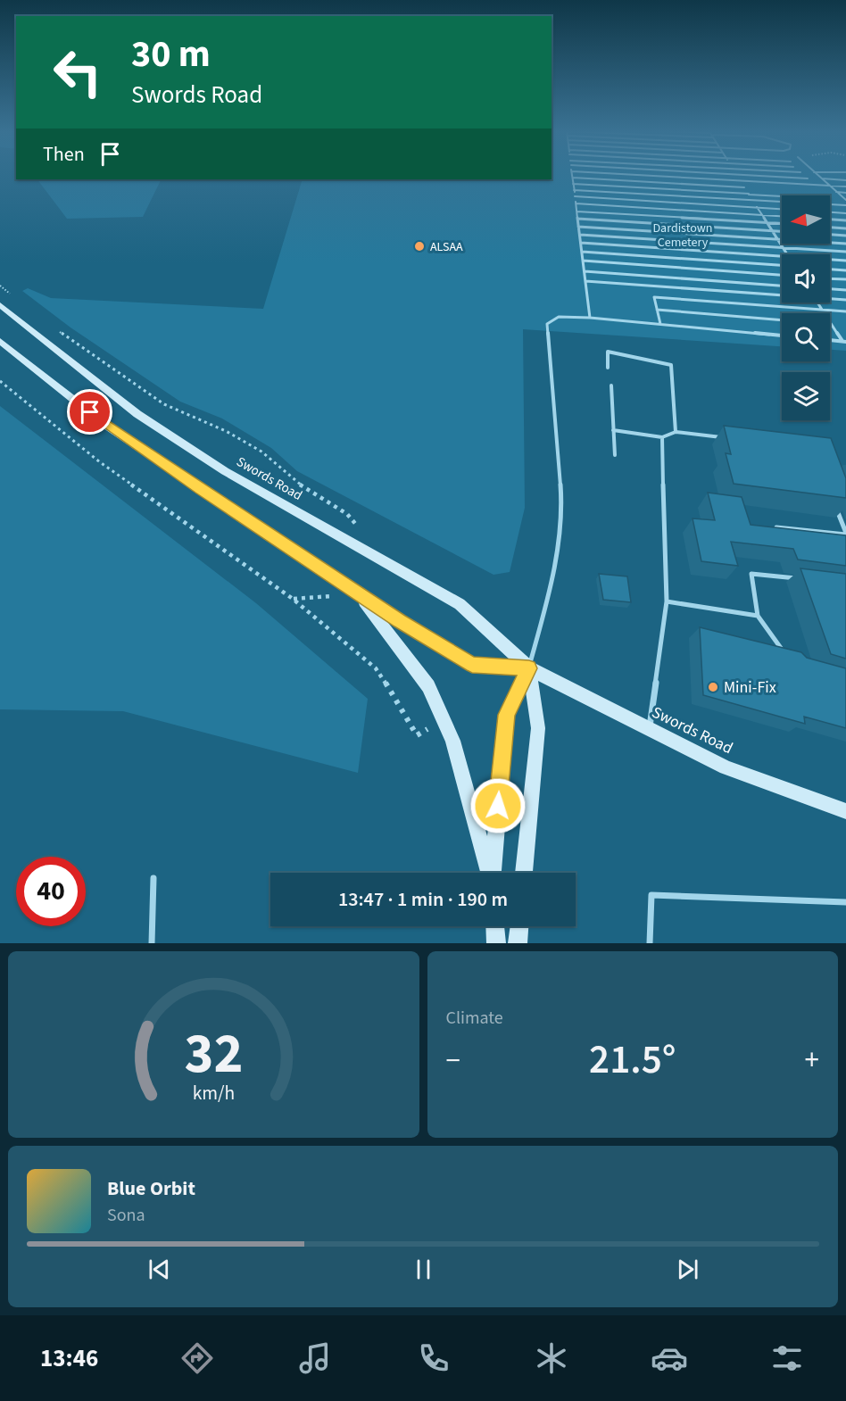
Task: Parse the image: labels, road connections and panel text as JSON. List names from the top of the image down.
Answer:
{
  "streets": {
    "main road": ["Swords Road"]
  },
  "parks": ["Dardistown Cemetery"],
  "places": ["ALSAA", "Mini-Fix"],
  "north": "left",
  "page": {
    "turn": ["30 m", "Swords Road"],
    "then": "Then",
    "limit": "40",
    "trip": "13:47 · 1 min · 190 m",
    "tile": "Climate",
    "heat": ["−", "21.5°", "+"],
    "song": ["Blue Orbit", "Sona"],
    "tabs": "13:46",
    "gauge": ["32", "km/h"]
  }
}
